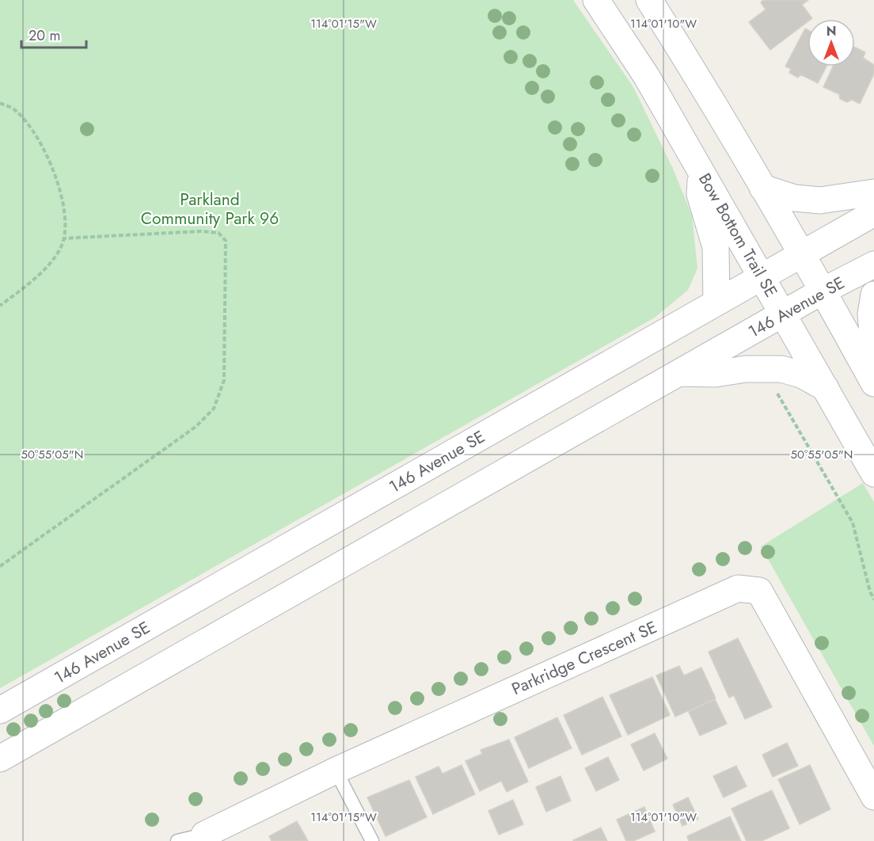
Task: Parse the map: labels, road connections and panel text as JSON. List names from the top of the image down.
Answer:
{
  "streets": {
    "street": ["Bow Bottom Trail SE", "146 Avenue SE", "Parkridge Crescent SE"]
  },
  "crossings": [
    ["Bow Bottom Trail SE", "146 Avenue SE"]
  ],
  "parks": ["Parkland Community Park 96"],
  "scale_bar": "20 m",
  "north": "top",
  "coordinates": ["114°01'15\"W", "114°01'10\"W", "50°55'05\"N"]
}
